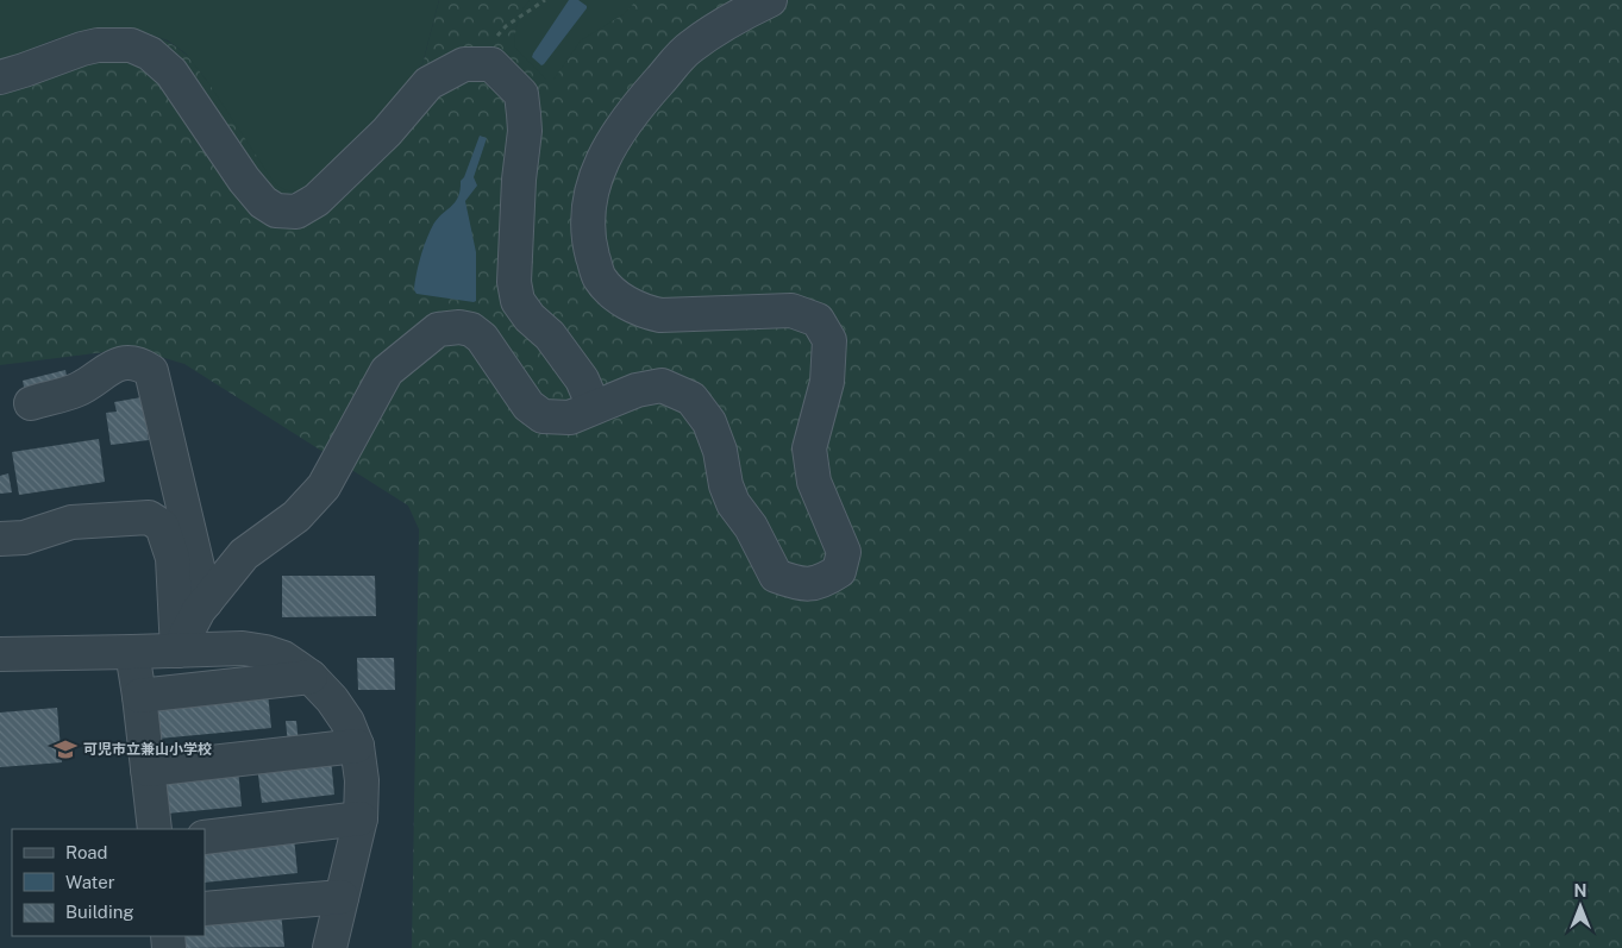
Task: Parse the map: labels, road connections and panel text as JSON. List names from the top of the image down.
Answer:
{
  "places": {
    "school or university": ["可児市立兼山小学校"]
  },
  "legend": ["Road", "Water", "Building"],
  "north": "top"
}
